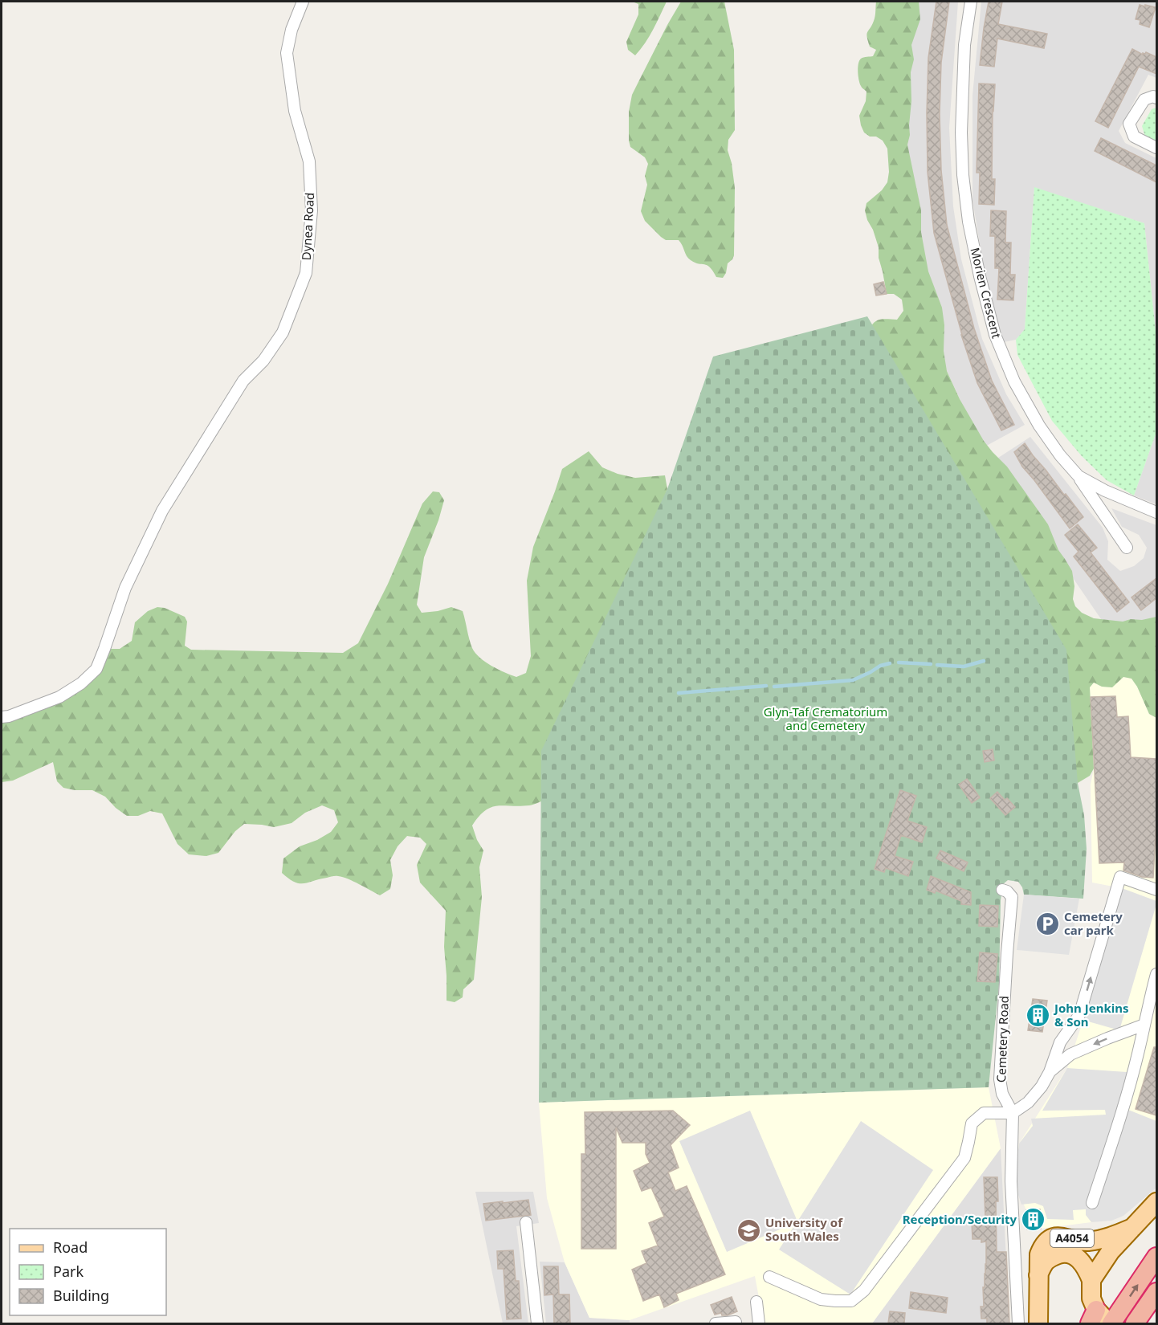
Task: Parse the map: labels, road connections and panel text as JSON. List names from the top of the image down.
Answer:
{
  "streets": {
    "main road": ["A4054"],
    "street": ["Dynea Road", "Morien Crescent", "Cemetery Road"]
  },
  "parks": ["Glyn-Taf Crematorium and Cemetery"],
  "places": {
    "parking": ["Cemetery car park"],
    "building": ["John Jenkins & Son", "Reception/Security"],
    "school or university": ["University of South Wales"]
  },
  "legend": ["Road", "Park", "Building"]
}
